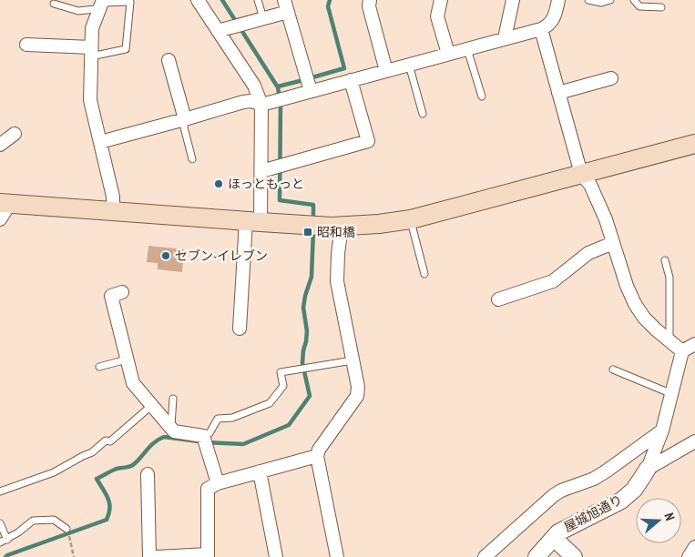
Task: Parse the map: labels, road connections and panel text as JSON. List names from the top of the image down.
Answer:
{
  "streets": {
    "street": ["屋城旭通り"]
  },
  "places": {
    "other": ["ほっともっと", "セブン-イレブン"],
    "transit": ["昭和橋"]
  },
  "north": "right"
}
